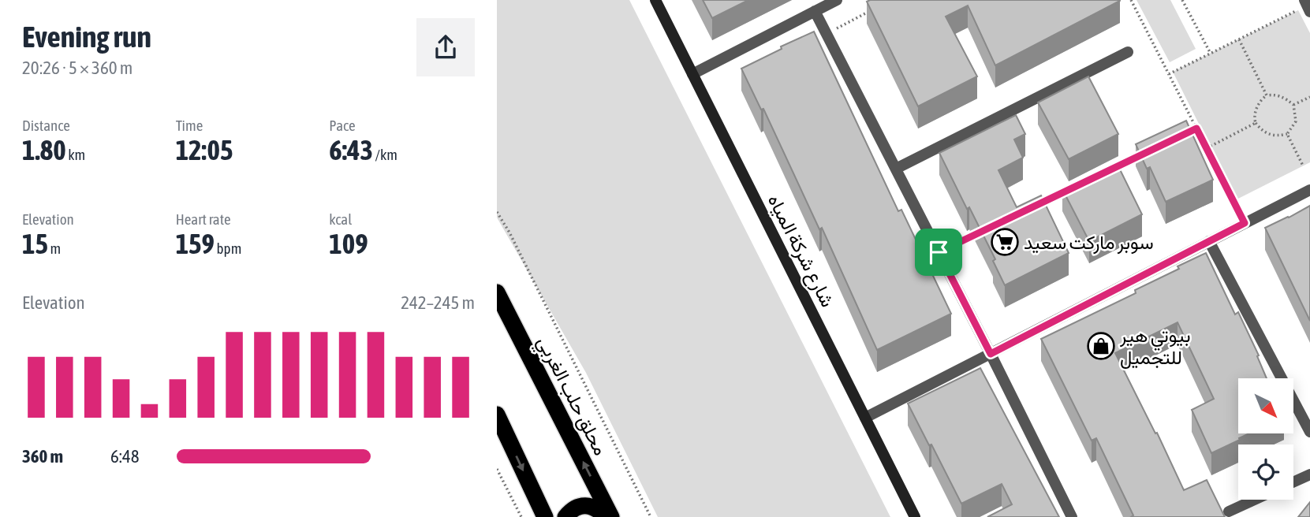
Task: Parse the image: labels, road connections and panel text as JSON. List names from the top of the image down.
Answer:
{
  "streets": {
    "highway": ["محلق حلب الغربي"],
    "street": ["شارع شركة المياه"]
  },
  "places": {
    "supermarket": ["سوبر ماركت سعيد"],
    "shop": ["بيوتي هير للتجميل"]
  },
  "north": "bottom right",
  "page": {
    "heading": ["Evening run", "20:26 · 5 × 360 m"],
    "stats": [
      ["Distance", "1.80 km"],
      ["Time", "12:05"],
      ["Pace", "6:43 /km"],
      ["Elevation", "15 m"],
      ["Heart rate", "159 bpm"],
      ["kcal", "109"]
    ],
    "chart": ["Elevation", "242–245 m"],
    "list": [
      {
        "name": "360 m",
        "note": "6:48"
      }
    ]
  }
}
